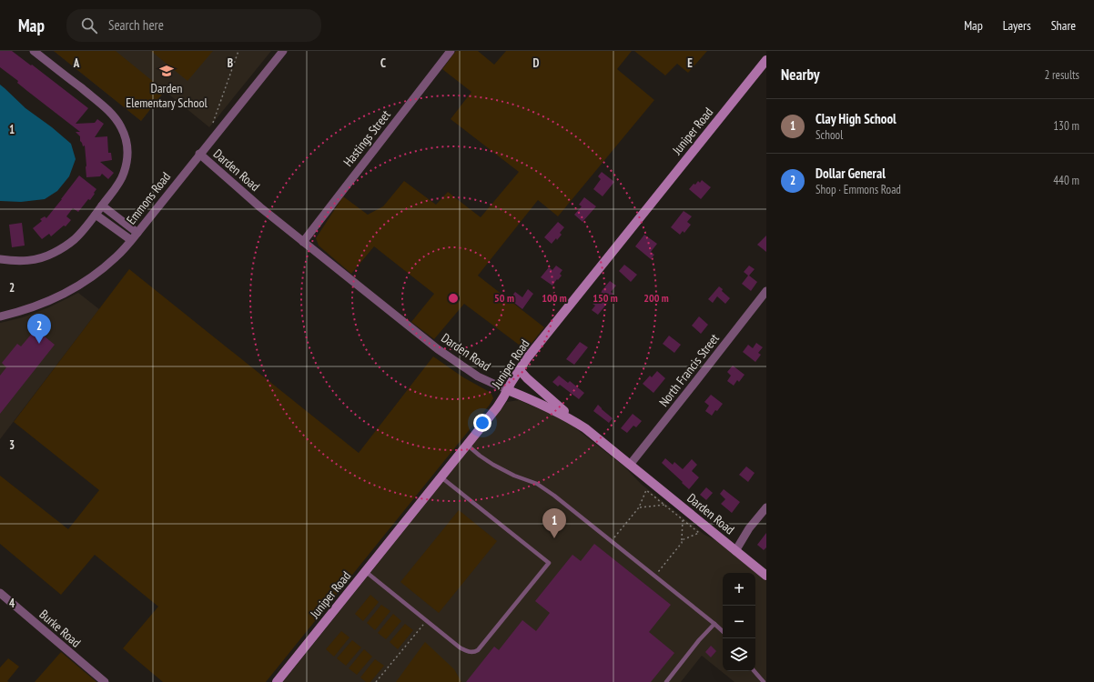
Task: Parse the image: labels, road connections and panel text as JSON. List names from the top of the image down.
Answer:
{
  "streets": {
    "street": [
      "Juniper Road",
      "Hastings Street",
      "Darden Road",
      "Emmons Road",
      "North Francis Street",
      "Burke Road"
    ]
  },
  "crossings": [
    ["Juniper Road", "Darden Road"],
    ["Hastings Street", "Darden Road"],
    ["Darden Road", "Emmons Road"],
    ["Darden Road", "North Francis Street"]
  ],
  "places": {
    "school or university": ["Darden Elementary School"]
  },
  "page": {
    "header": "Map",
    "search": "Search here",
    "nav": ["Map", "Layers", "Share"],
    "heading": ["Nearby", "2 results"],
    "list": [
      {
        "mark": "1",
        "name": "Clay High School",
        "note": "School",
        "value": "130 m"
      },
      {
        "mark": "2",
        "name": "Dollar General",
        "note": "Shop · Emmons Road",
        "value": "440 m"
      }
    ],
    "pins": ["2", "1"],
    "map_buttons": ["+", "−"]
  },
  "grid": {
    "columns": [
      "A",
      "B",
      "C",
      "D",
      "E"
    ],
    "rows": [
      "1",
      "2",
      "3",
      "4"
    ]
  },
  "rings": [
    "50 m",
    "100 m",
    "150 m",
    "200 m"
  ]
}
